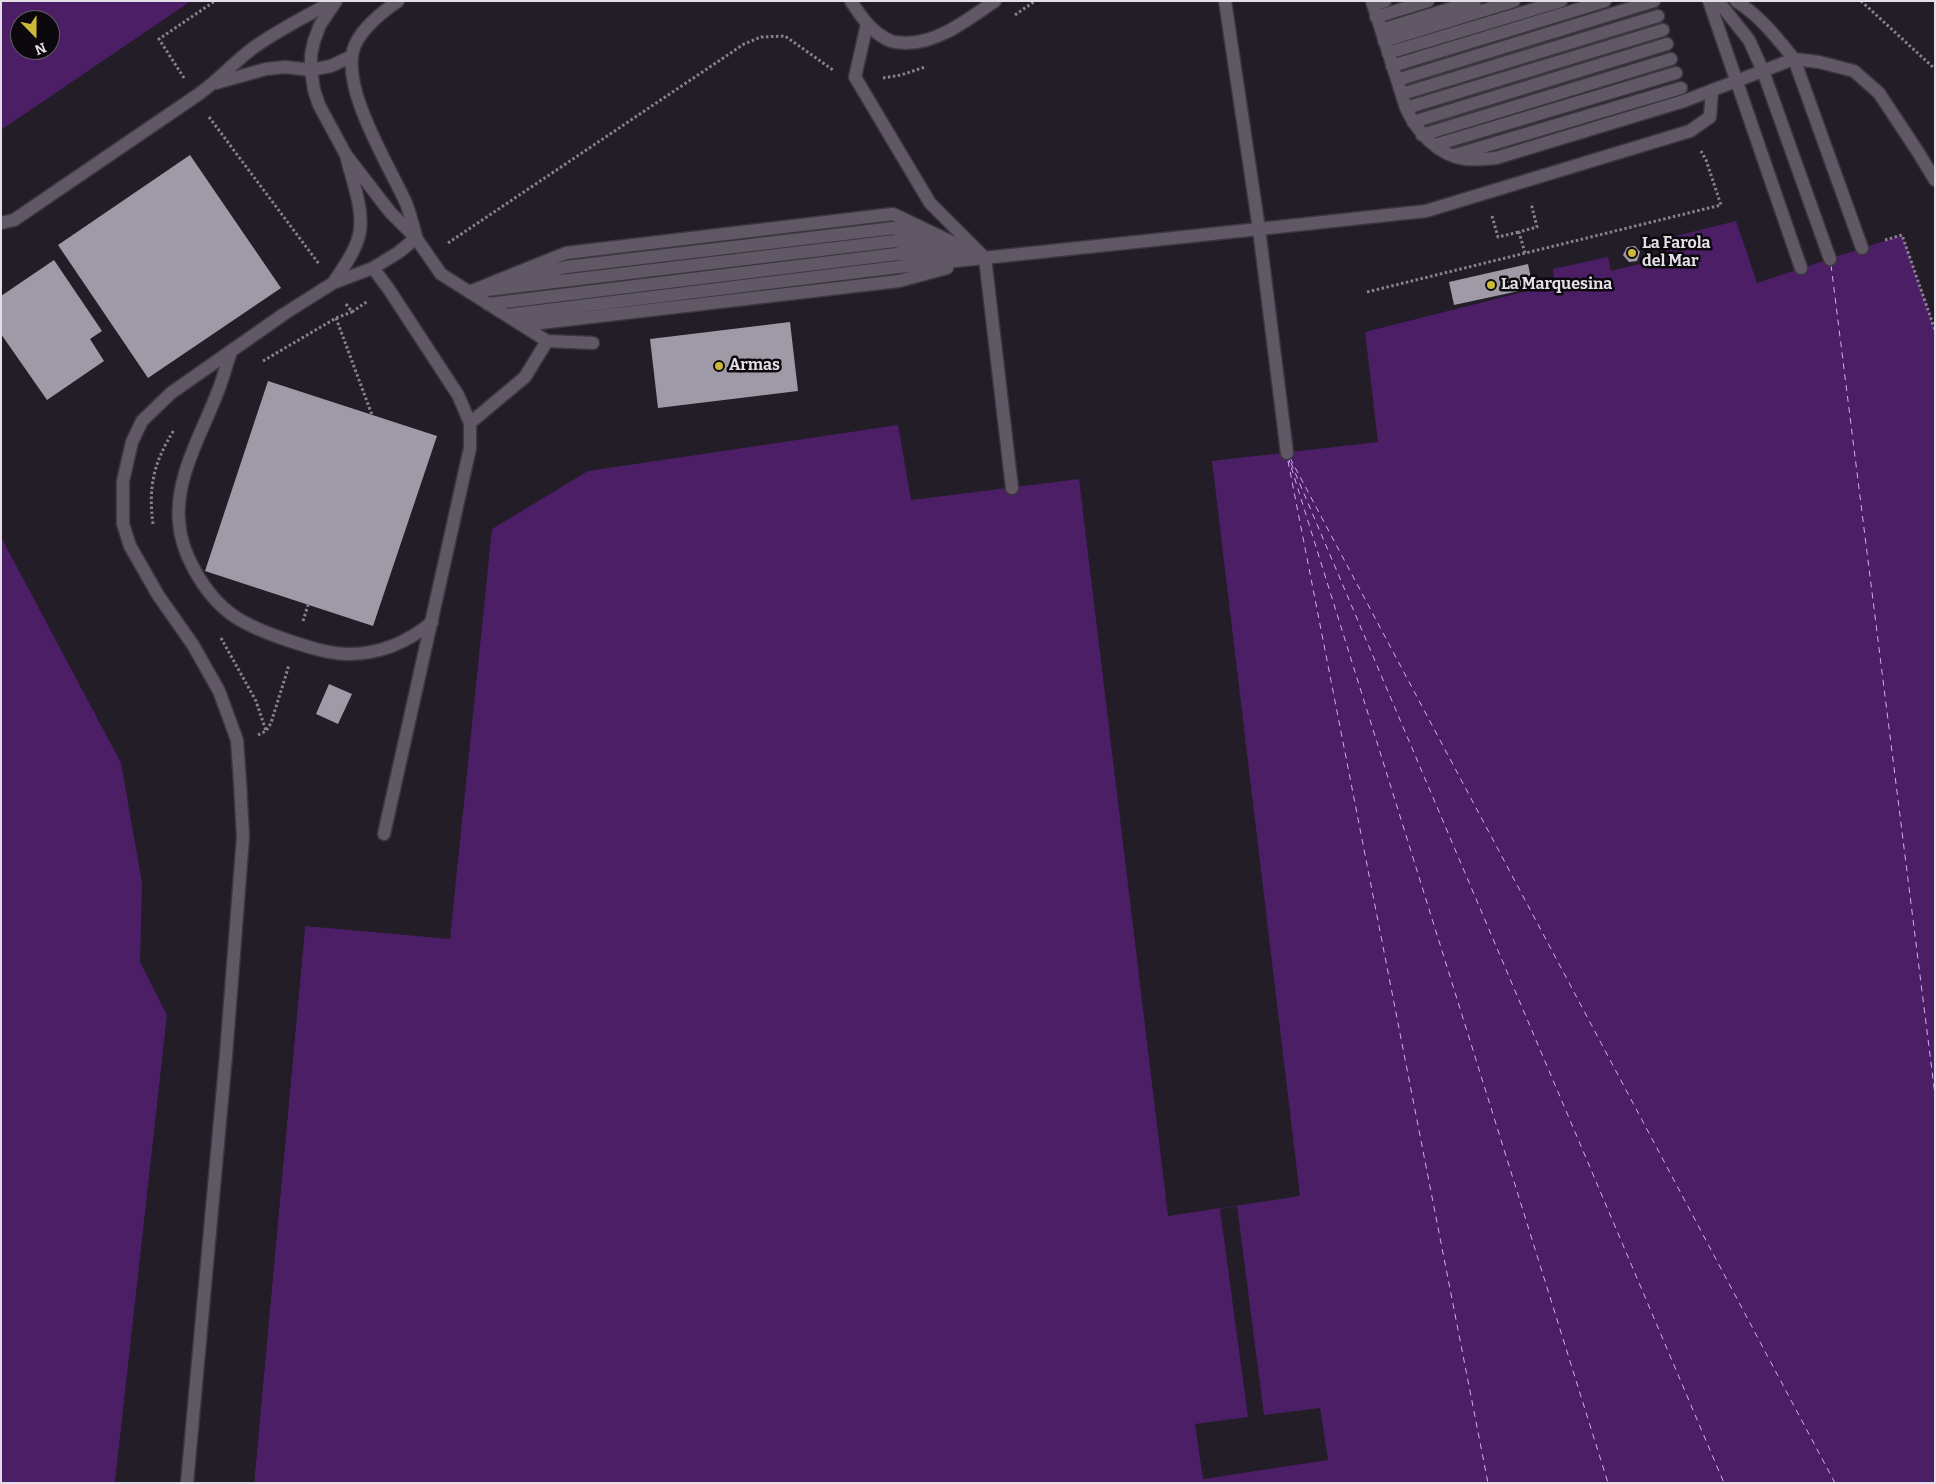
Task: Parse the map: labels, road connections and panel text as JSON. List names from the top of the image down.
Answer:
{
  "places": ["La Farola del Mar", "La Marquesina", "Armas"],
  "north": "bottom"
}
